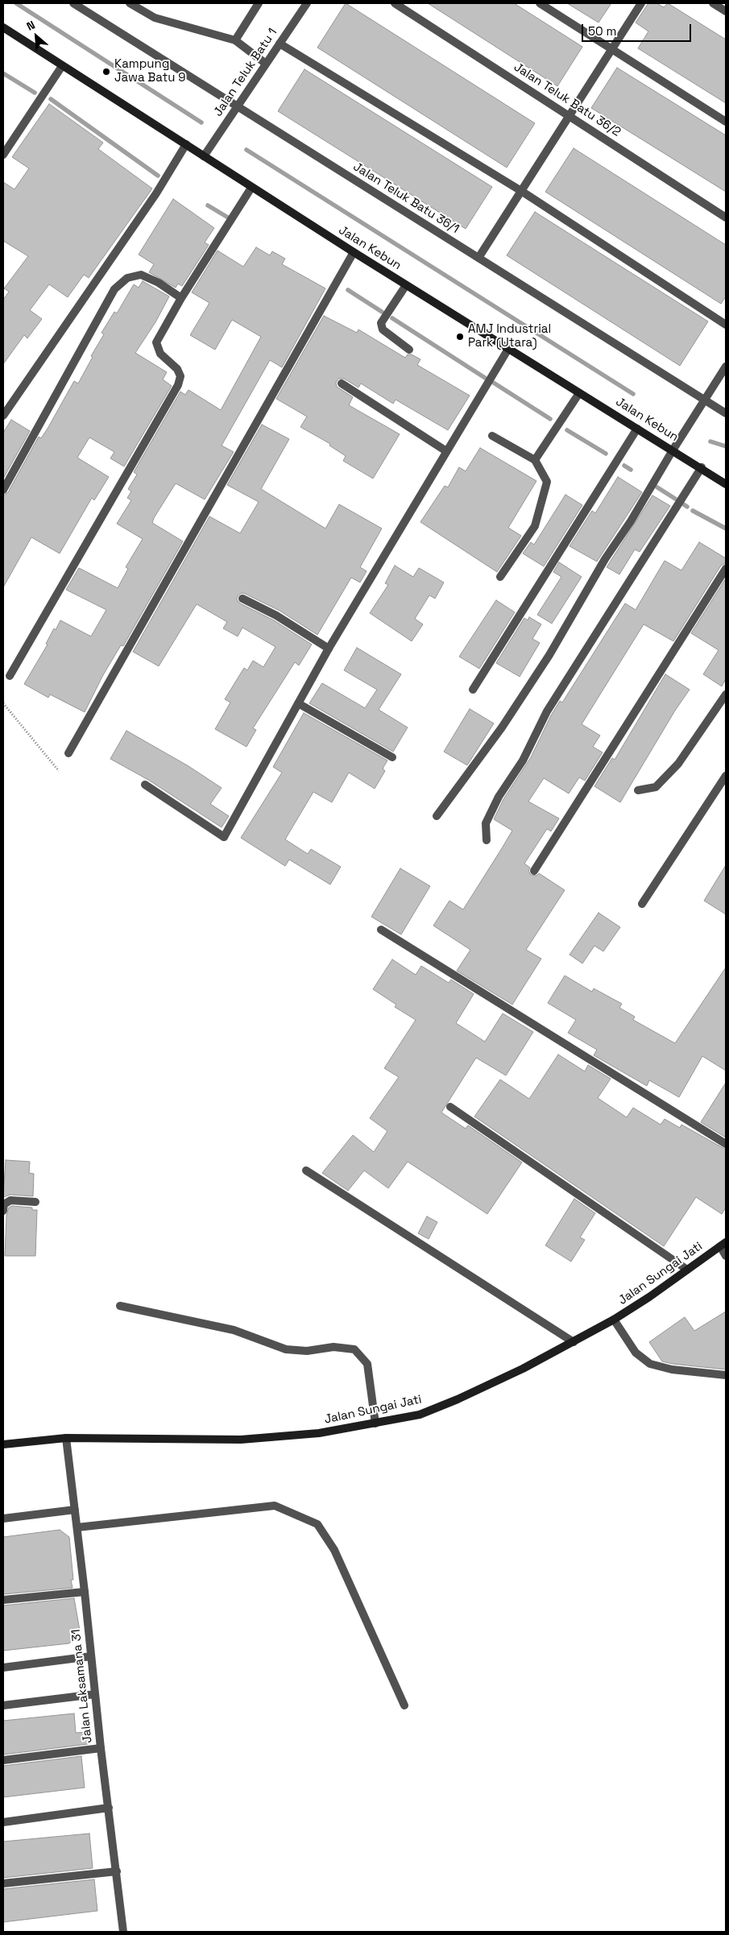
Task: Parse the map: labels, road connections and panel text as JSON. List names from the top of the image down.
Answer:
{
  "streets": {
    "main road": ["Jalan Kebun", "Jalan Sungai Jati"],
    "street": [
      "Jalan Teluk Batu 1",
      "Jalan Teluk Batu 36/2",
      "Jalan Teluk Batu 36/1",
      "Jalan Laksamana 31"
    ]
  },
  "crossings": [
    ["Jalan Teluk Batu 1", "Jalan Teluk Batu 36/1"],
    ["Jalan Teluk Batu 1", "Jalan Kebun"],
    ["Jalan Sungai Jati", "Jalan Laksamana 31"]
  ],
  "places": ["Kampung Jawa Batu 9", "AMJ Industrial Park (Utara)"],
  "scale_bar": "50 m",
  "north": "top left"
}
